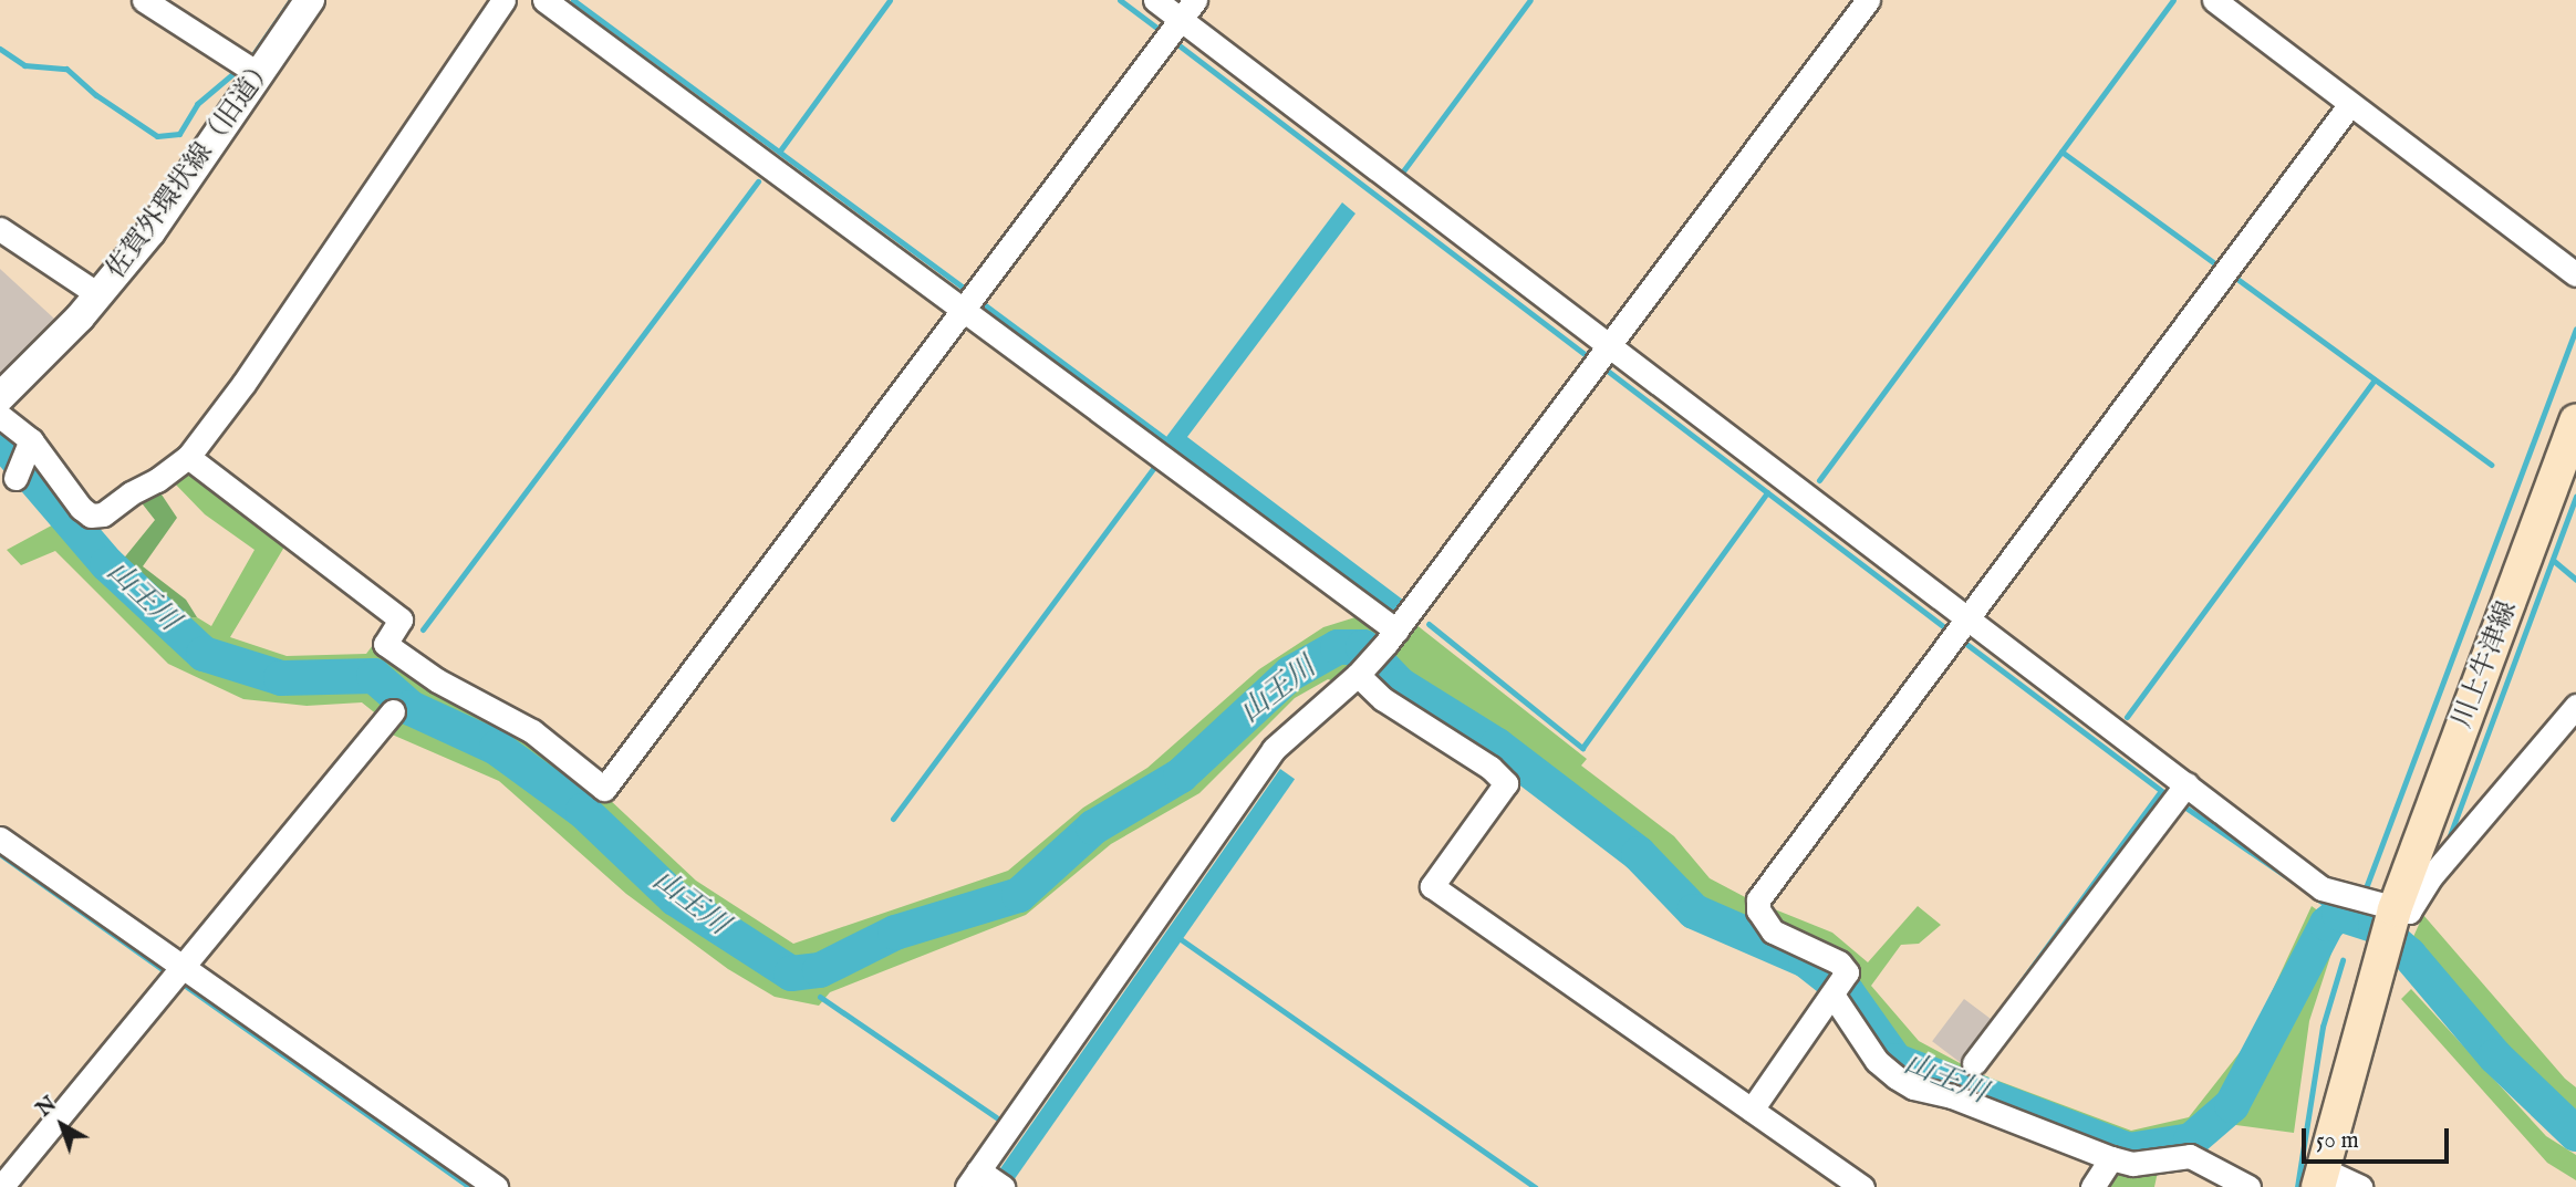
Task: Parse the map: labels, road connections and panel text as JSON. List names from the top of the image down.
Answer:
{
  "streets": {
    "main road": ["川上牛津線"],
    "street": ["佐賀外環状線（旧道）"]
  },
  "water": ["山王川"],
  "scale_bar": "50 m",
  "north": "top left"
}
